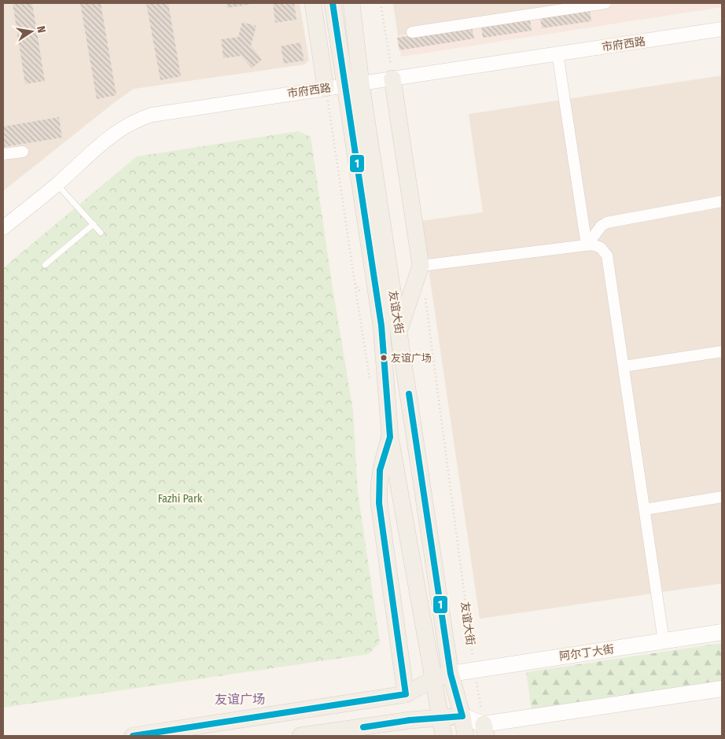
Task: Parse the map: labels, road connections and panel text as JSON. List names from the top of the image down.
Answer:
{
  "streets": {
    "main road": ["友谊大街", "阿尔丁大街"],
    "street": ["市府西路"]
  },
  "crossings": [
    ["市府西路", "友谊大街"],
    ["友谊大街", "阿尔丁大街"]
  ],
  "districts": ["友谊广场"],
  "parks": ["Fazhi Park"],
  "places": ["友谊广场"],
  "lines": ["transit line 1"],
  "north": "right"
}
